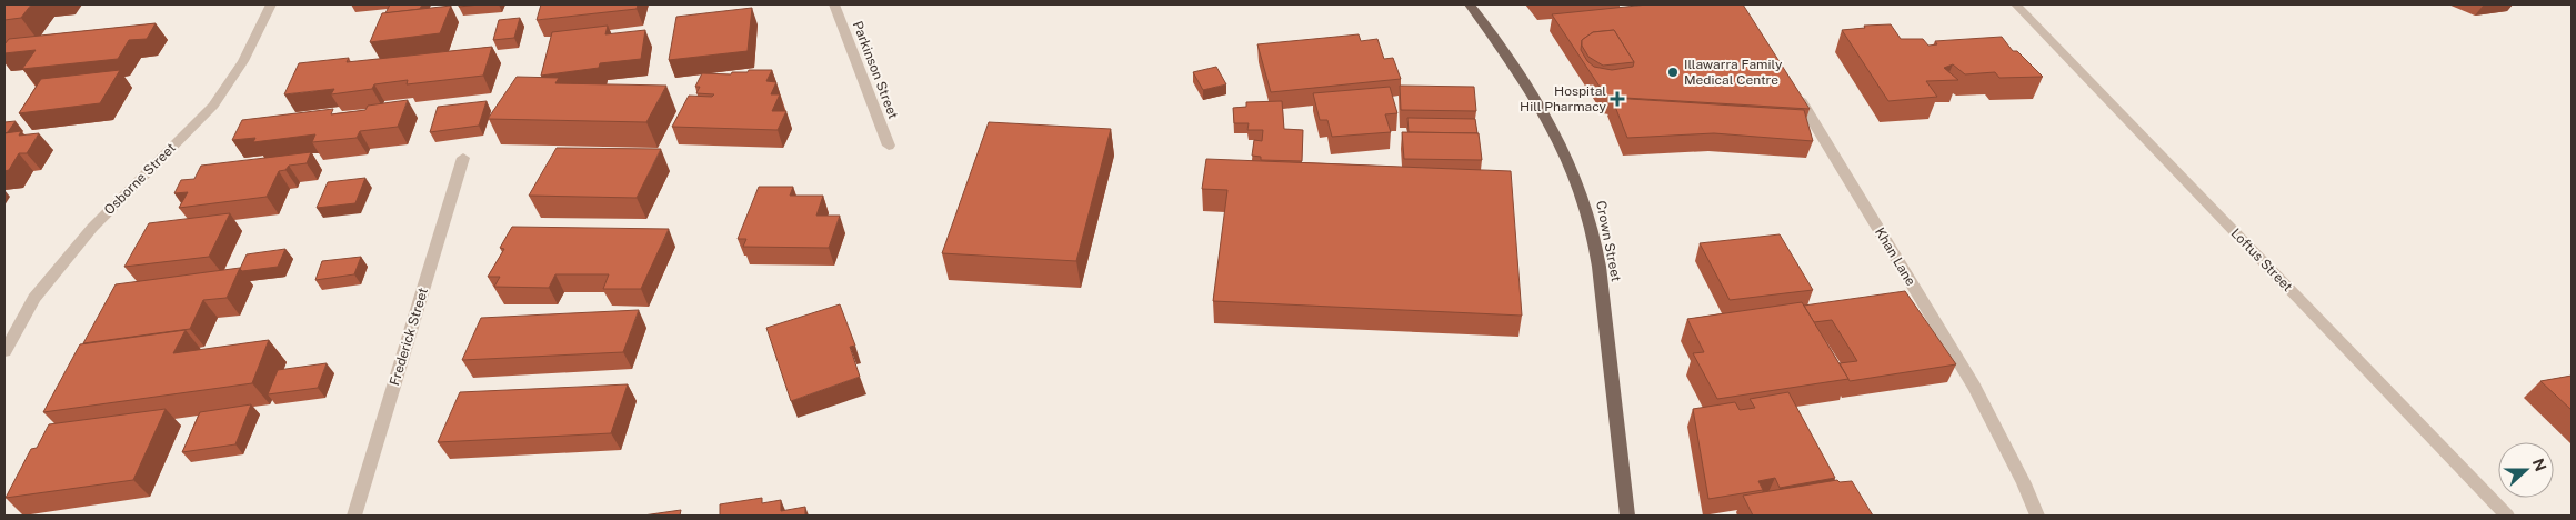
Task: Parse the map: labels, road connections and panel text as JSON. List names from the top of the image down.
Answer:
{
  "streets": {
    "main road": ["Crown Street"],
    "street": [
      "Parkinson Street",
      "Osborne Street",
      "Khan Lane",
      "Loftus Street",
      "Frederick Street"
    ]
  },
  "places": {
    "other": ["Illawarra Family Medical Centre"],
    "health": ["Hospital Hill Pharmacy"]
  },
  "north": "right"
}
